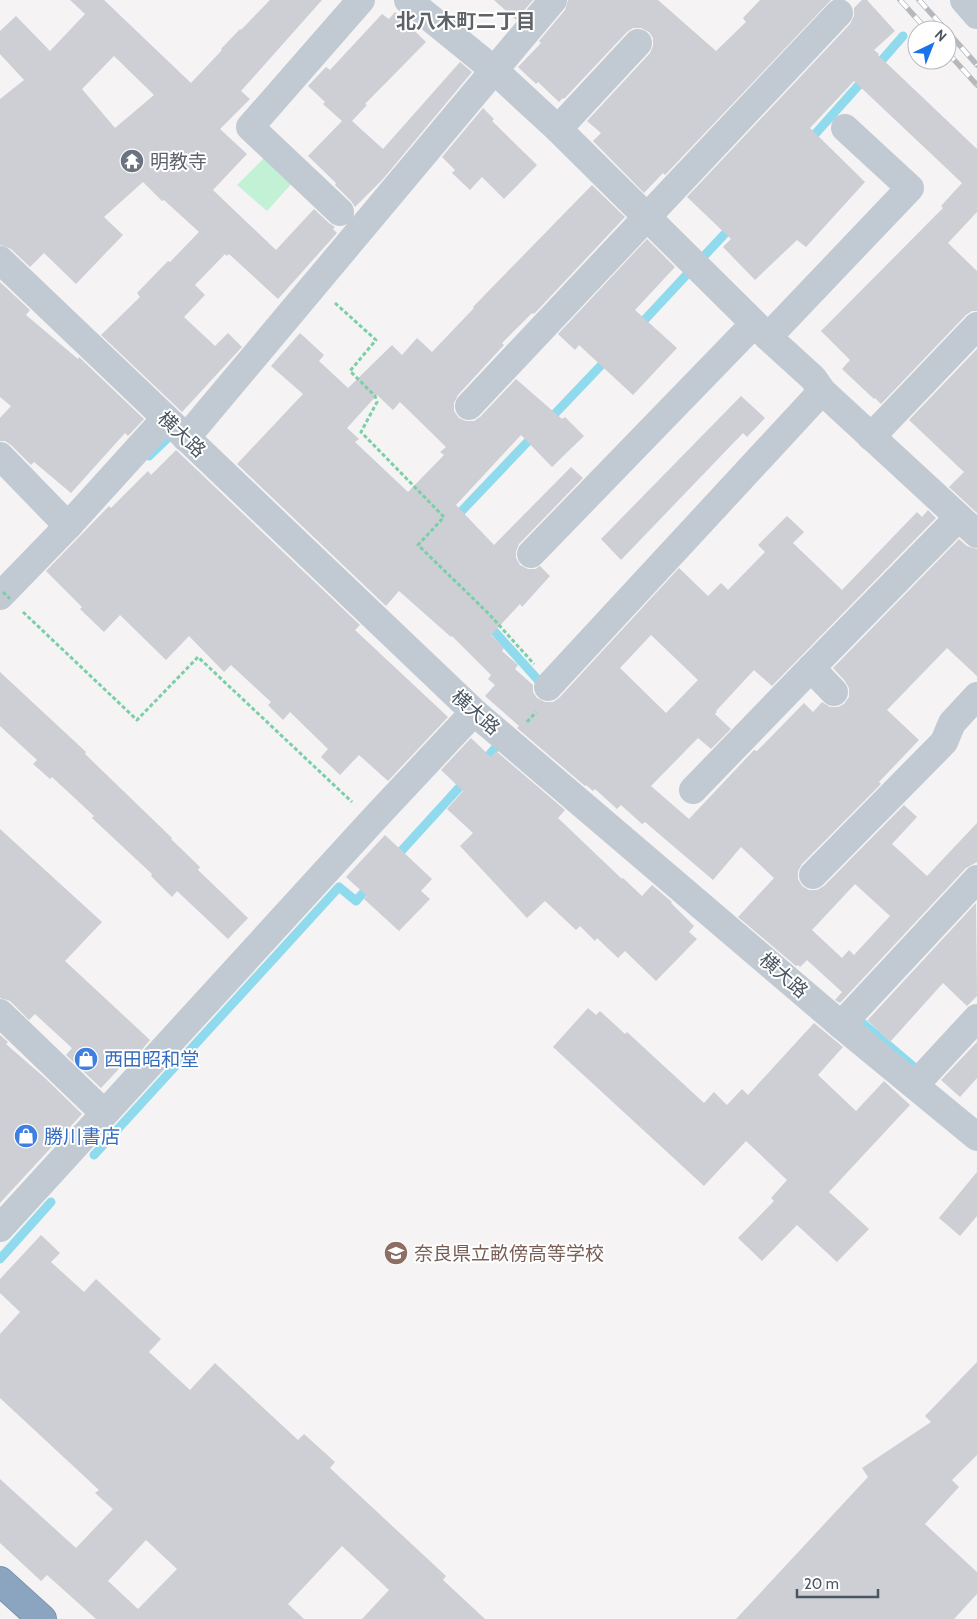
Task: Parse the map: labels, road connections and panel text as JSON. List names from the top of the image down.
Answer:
{
  "streets": {
    "street": ["横大路"]
  },
  "districts": ["北八木町二丁目"],
  "places": {
    "temple": ["明教寺"],
    "shop": ["西田昭和堂", "勝川書店"],
    "school or university": ["奈良県立畝傍高等学校"]
  },
  "scale_bar": "20 m",
  "north": "top right"
}
